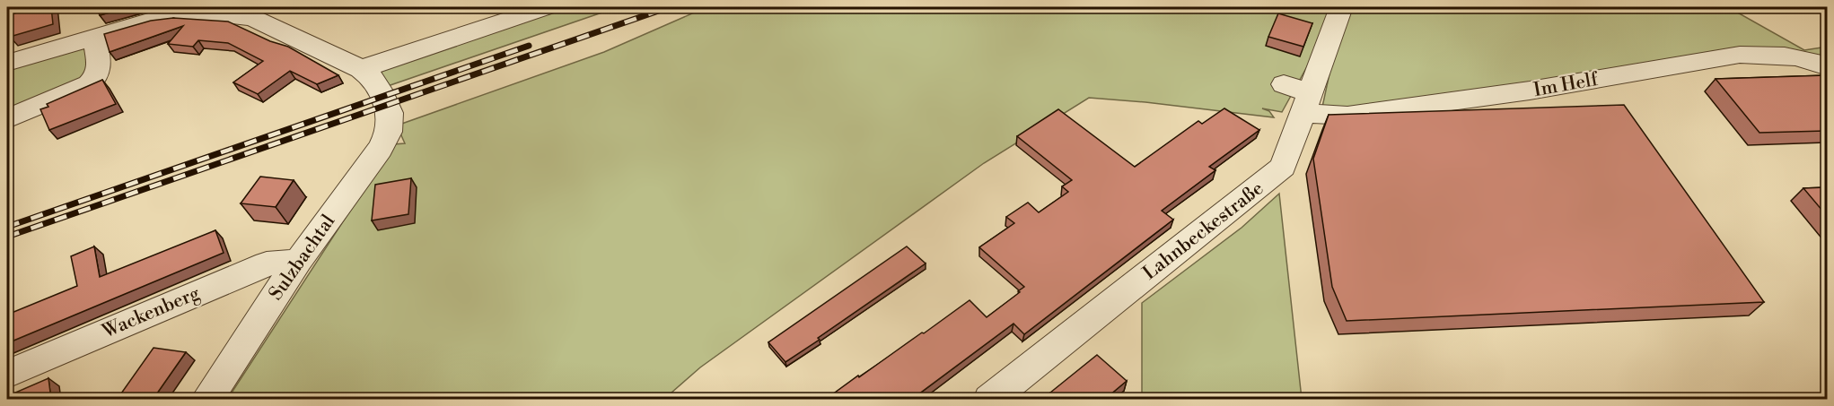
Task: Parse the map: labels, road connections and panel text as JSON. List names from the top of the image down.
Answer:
{
  "streets": {
    "street": [
      "Im Helf",
      "Lahnbeckestraße",
      "Sulzbachtal",
      "Wackenberg"
    ]
  },
  "crossings": [
    ["Im Helf", "Lahnbeckestraße"],
    ["Sulzbachtal", "Wackenberg"]
  ]
}
